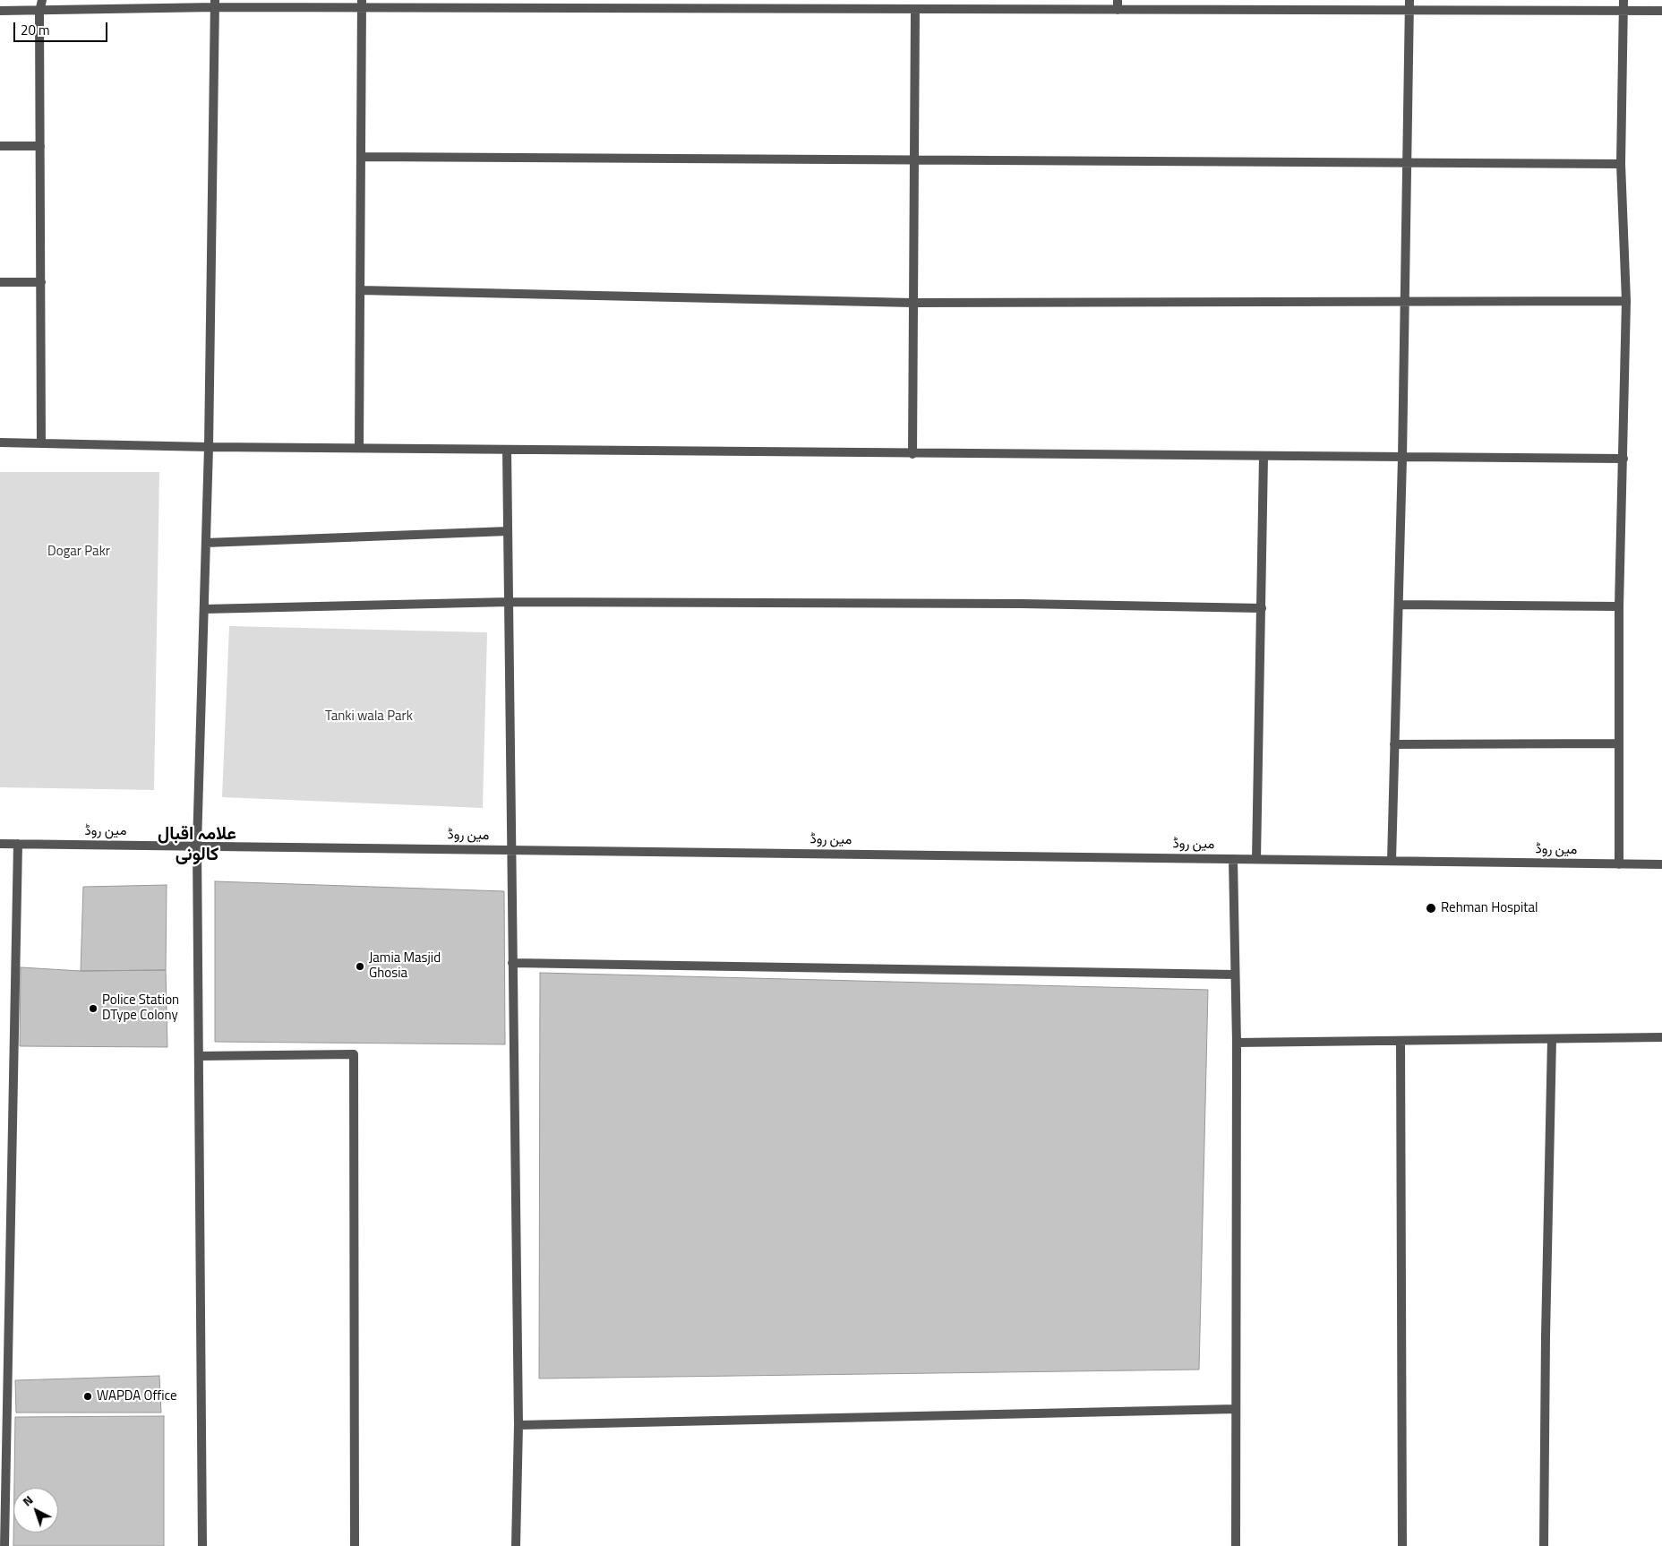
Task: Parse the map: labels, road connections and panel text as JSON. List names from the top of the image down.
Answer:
{
  "streets": {
    "street": ["مین روڈ"]
  },
  "districts": ["علامہ اقبال کالونی"],
  "parks": ["Dogar Pakr", "Tanki wala Park"],
  "places": [
    "Rehman Hospital",
    "Jamia Masjid Ghosia",
    "Police Station DType Colony",
    "WAPDA Office"
  ],
  "scale_bar": "20 m",
  "north": "top left"
}
